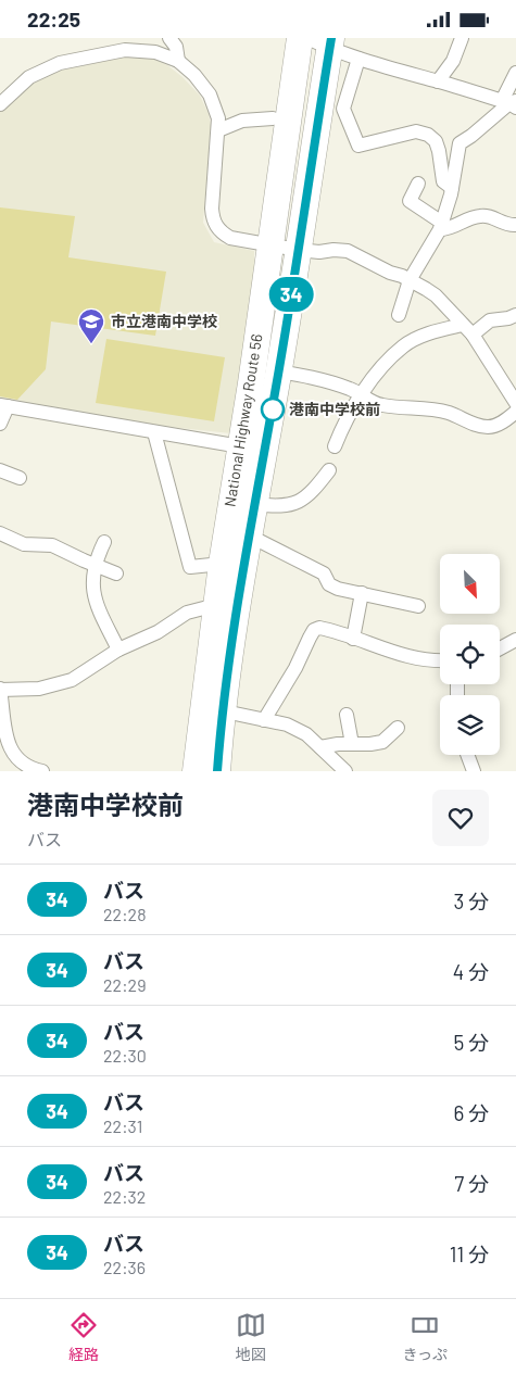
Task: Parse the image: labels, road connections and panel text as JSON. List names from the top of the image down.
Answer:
{
  "streets": {
    "highway": ["National Highway Route 56"]
  },
  "places": {
    "school or university": ["市立港南中学校"],
    "other": ["港南中学校前"]
  },
  "lines": ["bus line 34"],
  "north": "bottom right",
  "page": {
    "status": "22:25",
    "on_map": "34",
    "heading": ["港南中学校前", "バス"],
    "list": [
      {
        "mark": "34",
        "name": "バス",
        "note": "22:28",
        "value": "3 分"
      },
      {
        "mark": "34",
        "name": "バス",
        "note": "22:29",
        "value": "4 分"
      },
      {
        "mark": "34",
        "name": "バス",
        "note": "22:30",
        "value": "5 分"
      },
      {
        "mark": "34",
        "name": "バス",
        "note": "22:31",
        "value": "6 分"
      },
      {
        "mark": "34",
        "name": "バス",
        "note": "22:32",
        "value": "7 分"
      },
      {
        "mark": "34",
        "name": "バス",
        "note": "22:36",
        "value": "11 分"
      }
    ],
    "tabs": ["経路", "地図", "きっぷ"]
  }
}
